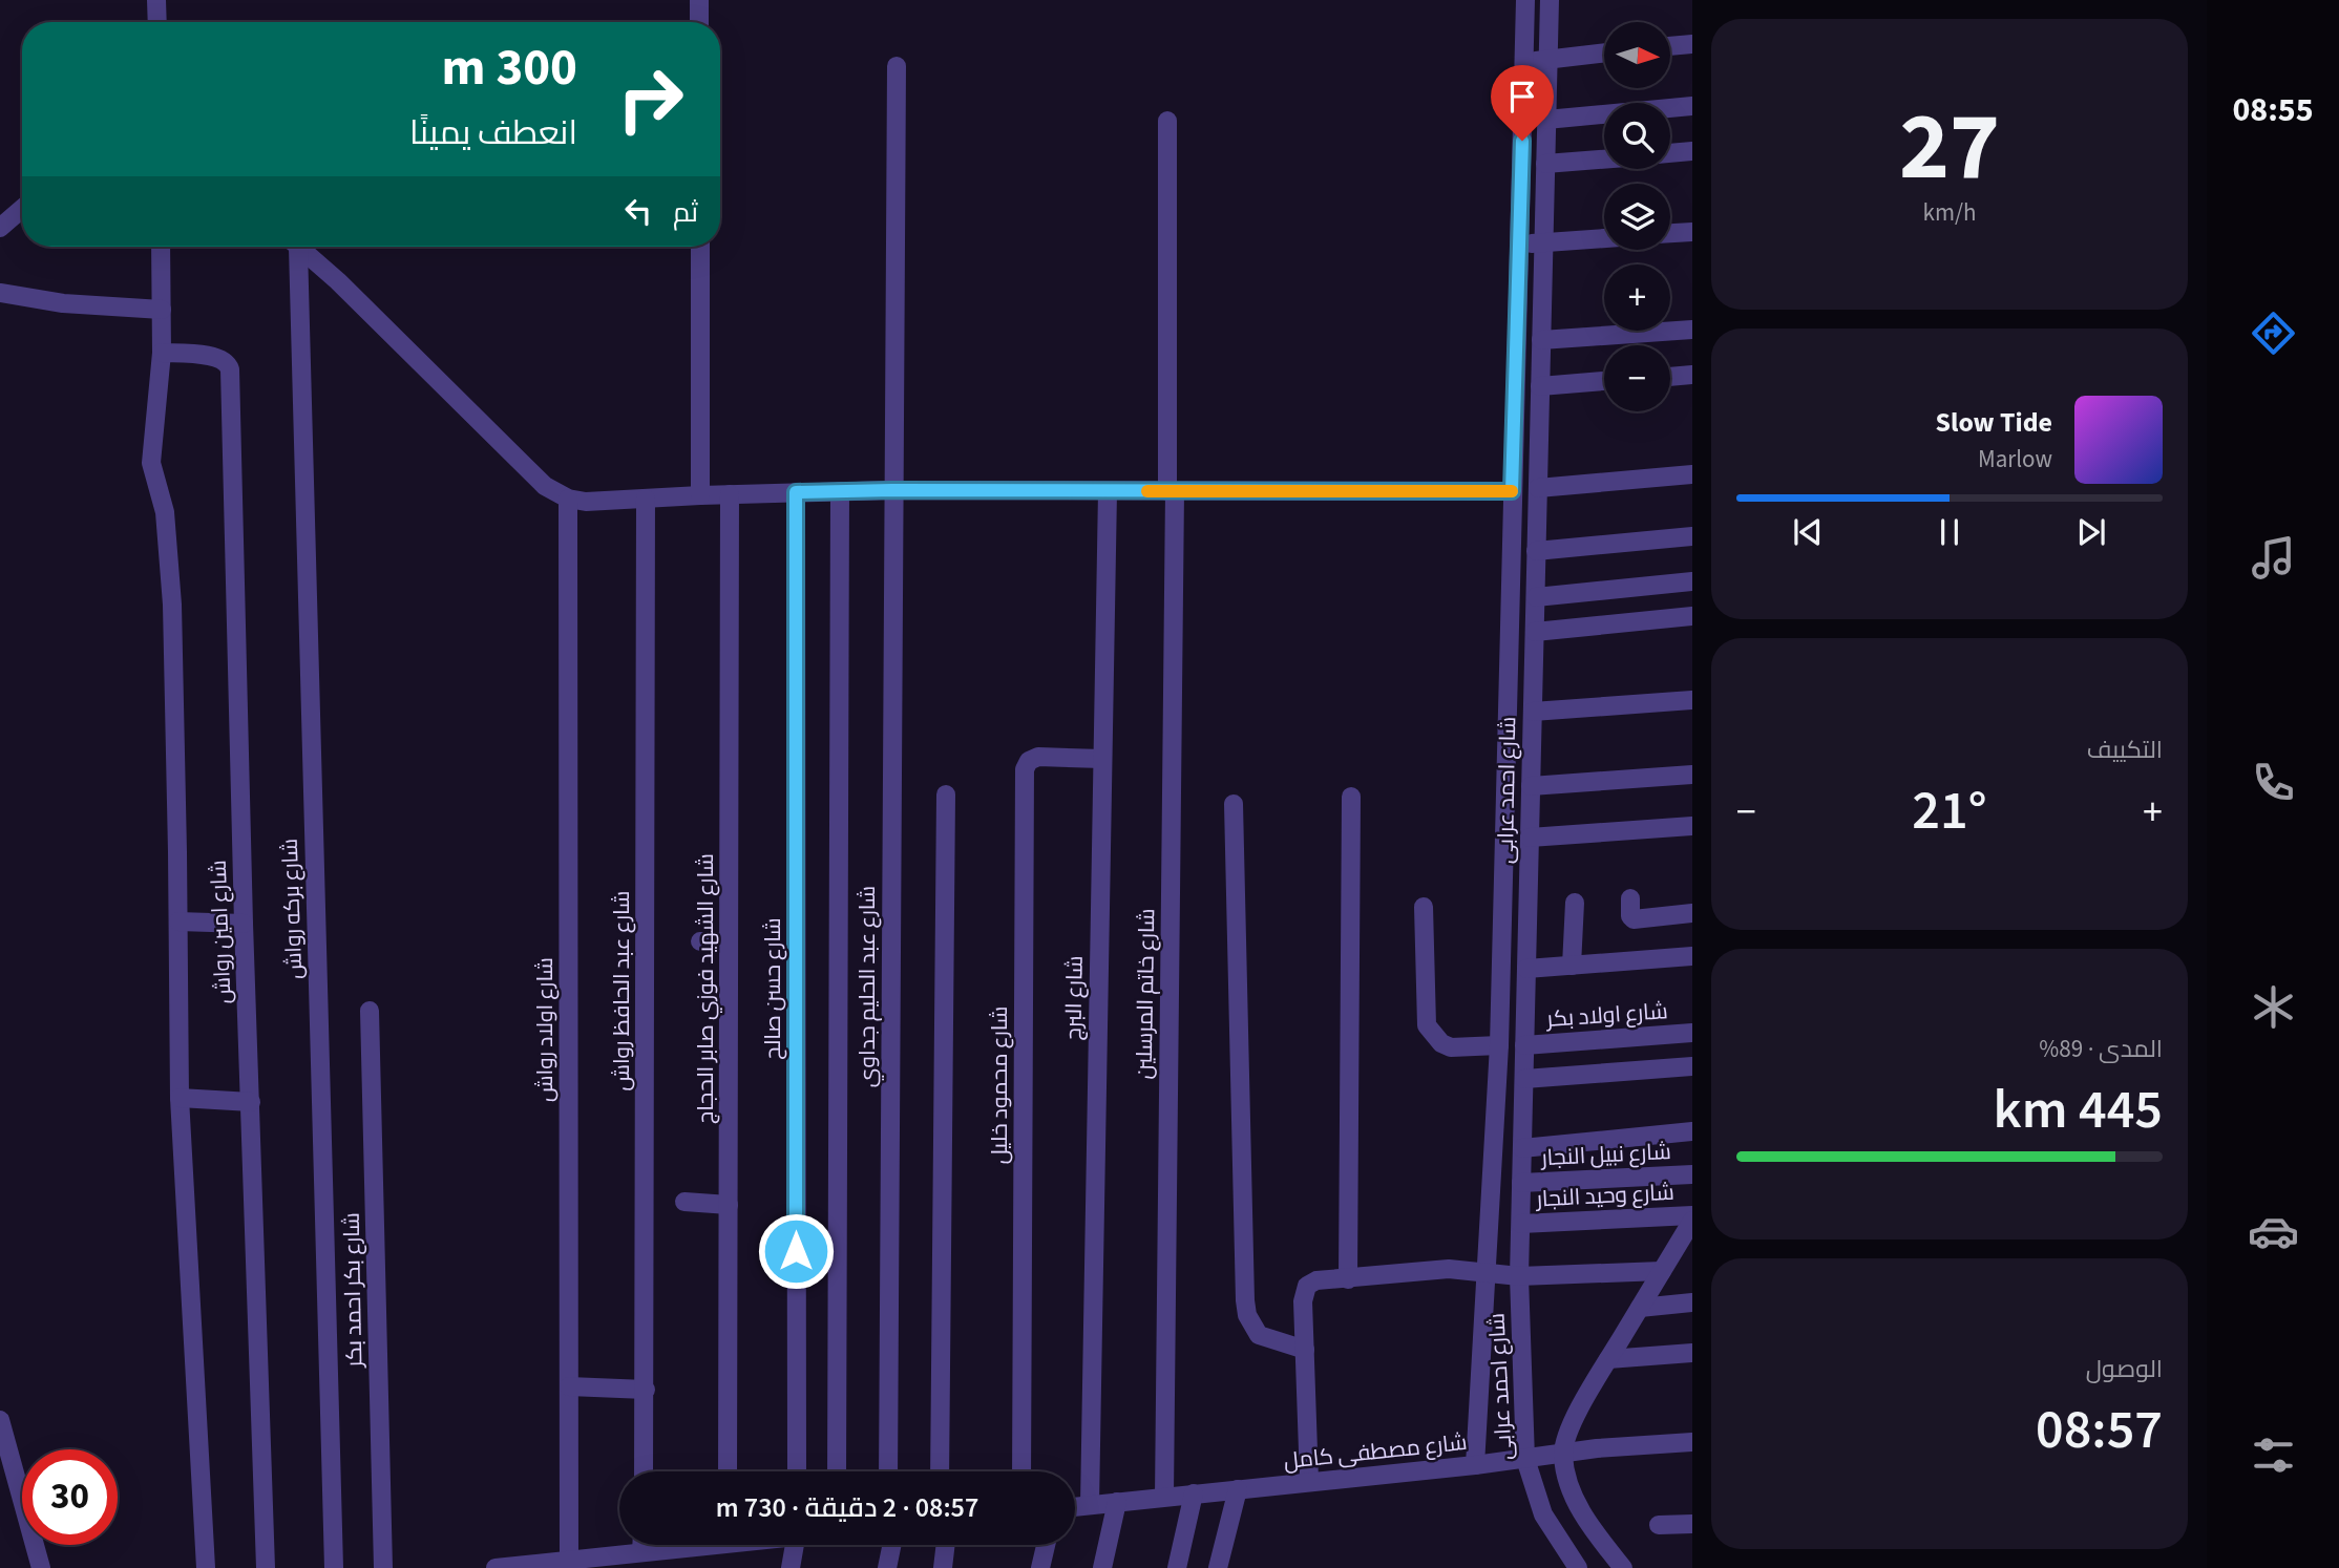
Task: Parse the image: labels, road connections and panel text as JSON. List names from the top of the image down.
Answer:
{
  "streets": {
    "street": [
      "شارع احمد عرابى",
      "شارع بركه رواش",
      "شارع امين رواش",
      "شارع عبد الحليم جداوي",
      "شارع الشهيد فوزي صابر الحجاج",
      "شارع حسن صالح",
      "شارع عبد الحافظ رواش",
      "شارع خاتم المرسلين",
      "شارع البرج",
      "شارع اولاد بكر",
      "شارع اولاد رواش",
      "شارع محمود خليل",
      "شارع نبيل النجار",
      "شارع وحيد النجار",
      "شارع بكر احمد بكر",
      "شارع مصطفى كامل"
    ]
  },
  "crossings": [
    ["شارع احمد عرابى", "شارع اولاد بكر"],
    ["شارع احمد عرابى", "شارع نبيل النجار"],
    ["شارع احمد عرابى", "شارع وحيد النجار"],
    ["شارع احمد عرابى", "شارع مصطفى كامل"],
    ["شارع خاتم المرسلين", "شارع مصطفى كامل"],
    ["شارع البرج", "شارع محمود خليل"],
    ["شارع البرج", "شارع مصطفى كامل"]
  ],
  "north": "right",
  "page": {
    "tabs": "08:55",
    "tile": [
      ["27", "km/h"],
      "التكييف",
      ["المدى · 89%", "445 km"],
      ["الوصول", "08:57"]
    ],
    "map_buttons": ["+", "−"],
    "turn": ["300 m", "انعطف يمينًا"],
    "then": "ثم",
    "song": ["Slow Tide", "Marlow"],
    "heat": ["−", "21°", "+"],
    "limit": "30",
    "trip": "08:57 · 2 دقيقة · 730 m"
  }
}
